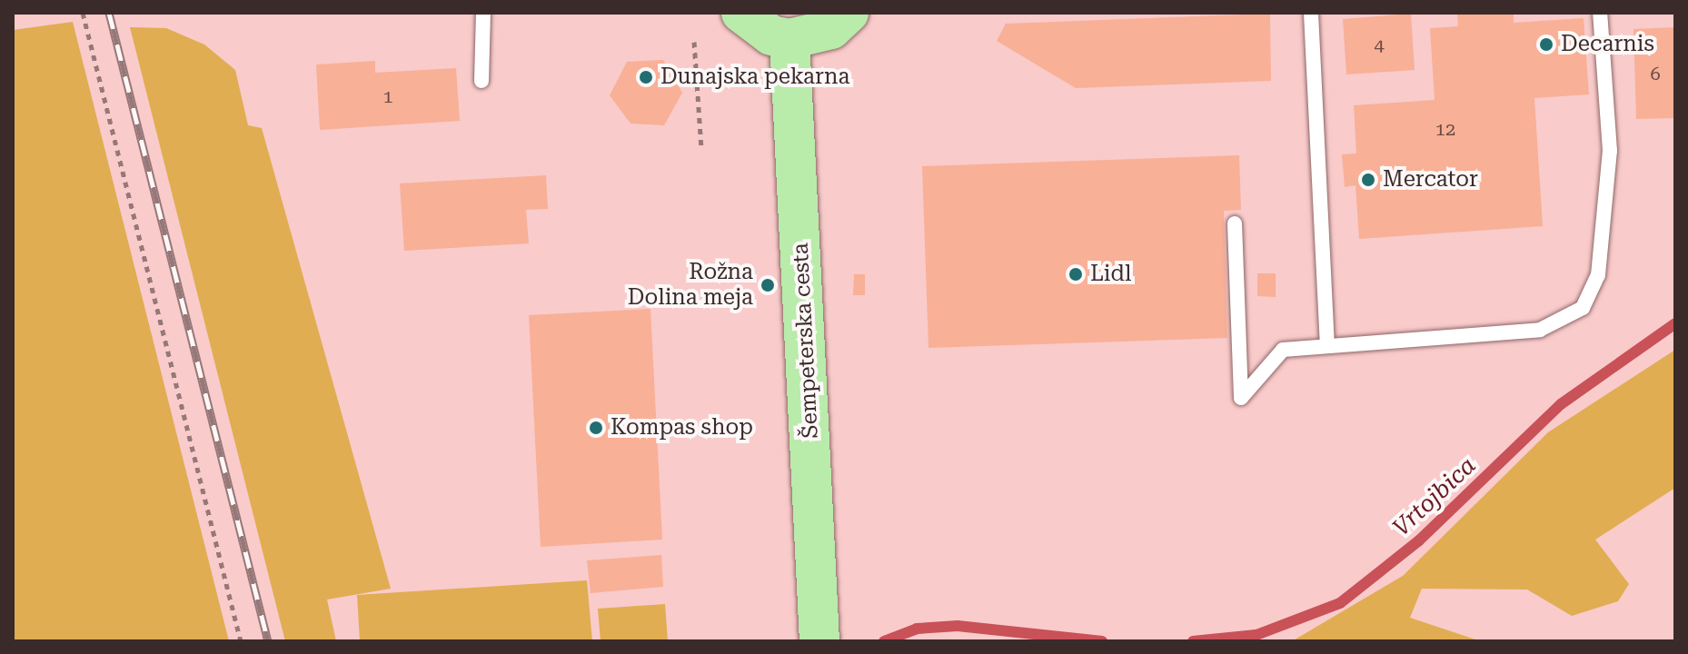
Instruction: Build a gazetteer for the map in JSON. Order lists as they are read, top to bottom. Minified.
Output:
{"streets":{"main road":["Šempeterska cesta"]},"water":["Vrtojbica"],"places":["Decarnis","Dunajska pekarna","Mercator","Lidl","Rožna Dolina meja","Kompas shop"],"house_numbers":["4","6","1","12"]}
